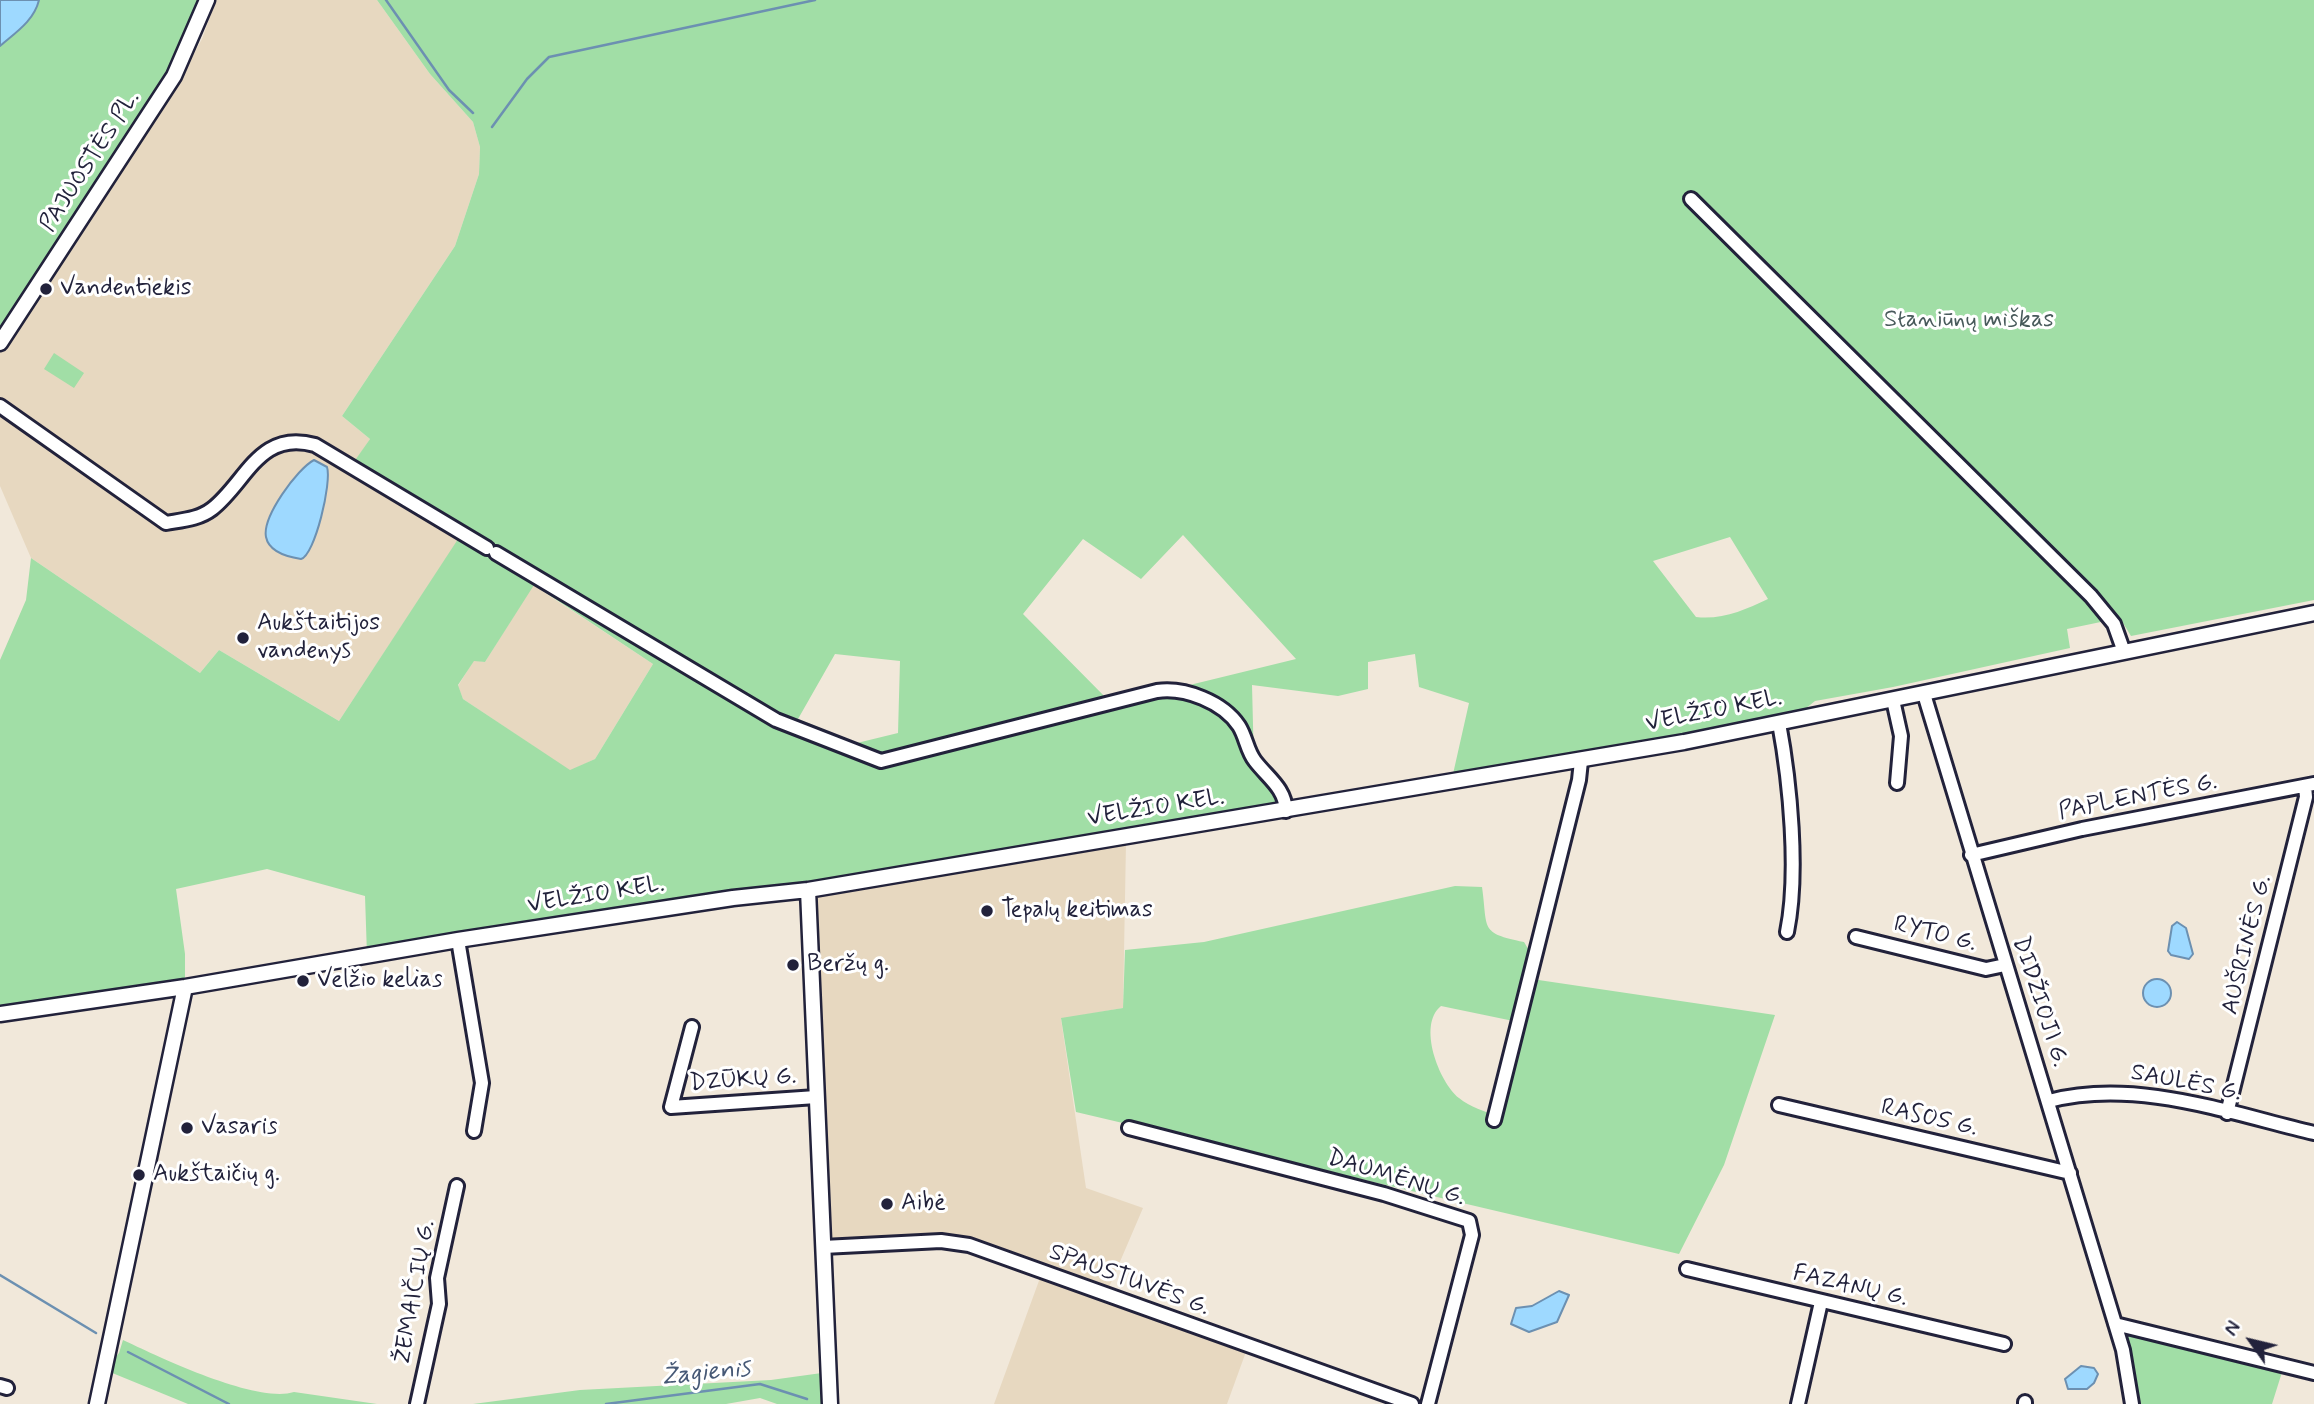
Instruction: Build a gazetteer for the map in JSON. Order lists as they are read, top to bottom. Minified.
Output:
{"streets":{"main road":["PAJUOSTĖS PL.","VELŽIO KEL."],"street":["PAPLENTĖS G.","RYTO G.","AUŠRINĖS G.","DIDŽIOJI G.","DZŪKŲ G.","SAULĖS G.","RASOS G.","DAUMĖNŲ G.","SPAUSTUVĖS G.","FAZANŲ G.","ŽEMAIČIŲ G."]},"crossings":[["VELŽIO KEL.","DIDŽIOJI G."],["PAPLENTĖS G.","AUŠRINĖS G."],["PAPLENTĖS G.","DIDŽIOJI G."],["RYTO G.","DIDŽIOJI G."],["AUŠRINĖS G.","SAULĖS G."],["DIDŽIOJI G.","SAULĖS G."],["DIDŽIOJI G.","RASOS G."]],"water":["Žagienis"],"parks":["Staniūnų miškas"],"places":["Vandentiekis","Aukštaitijos vandenys","Tepalų keitimas","Beržų g.","Velžio kelias","Vasaris","Aukštaičių g.","Aibė"],"north":"top left"}
